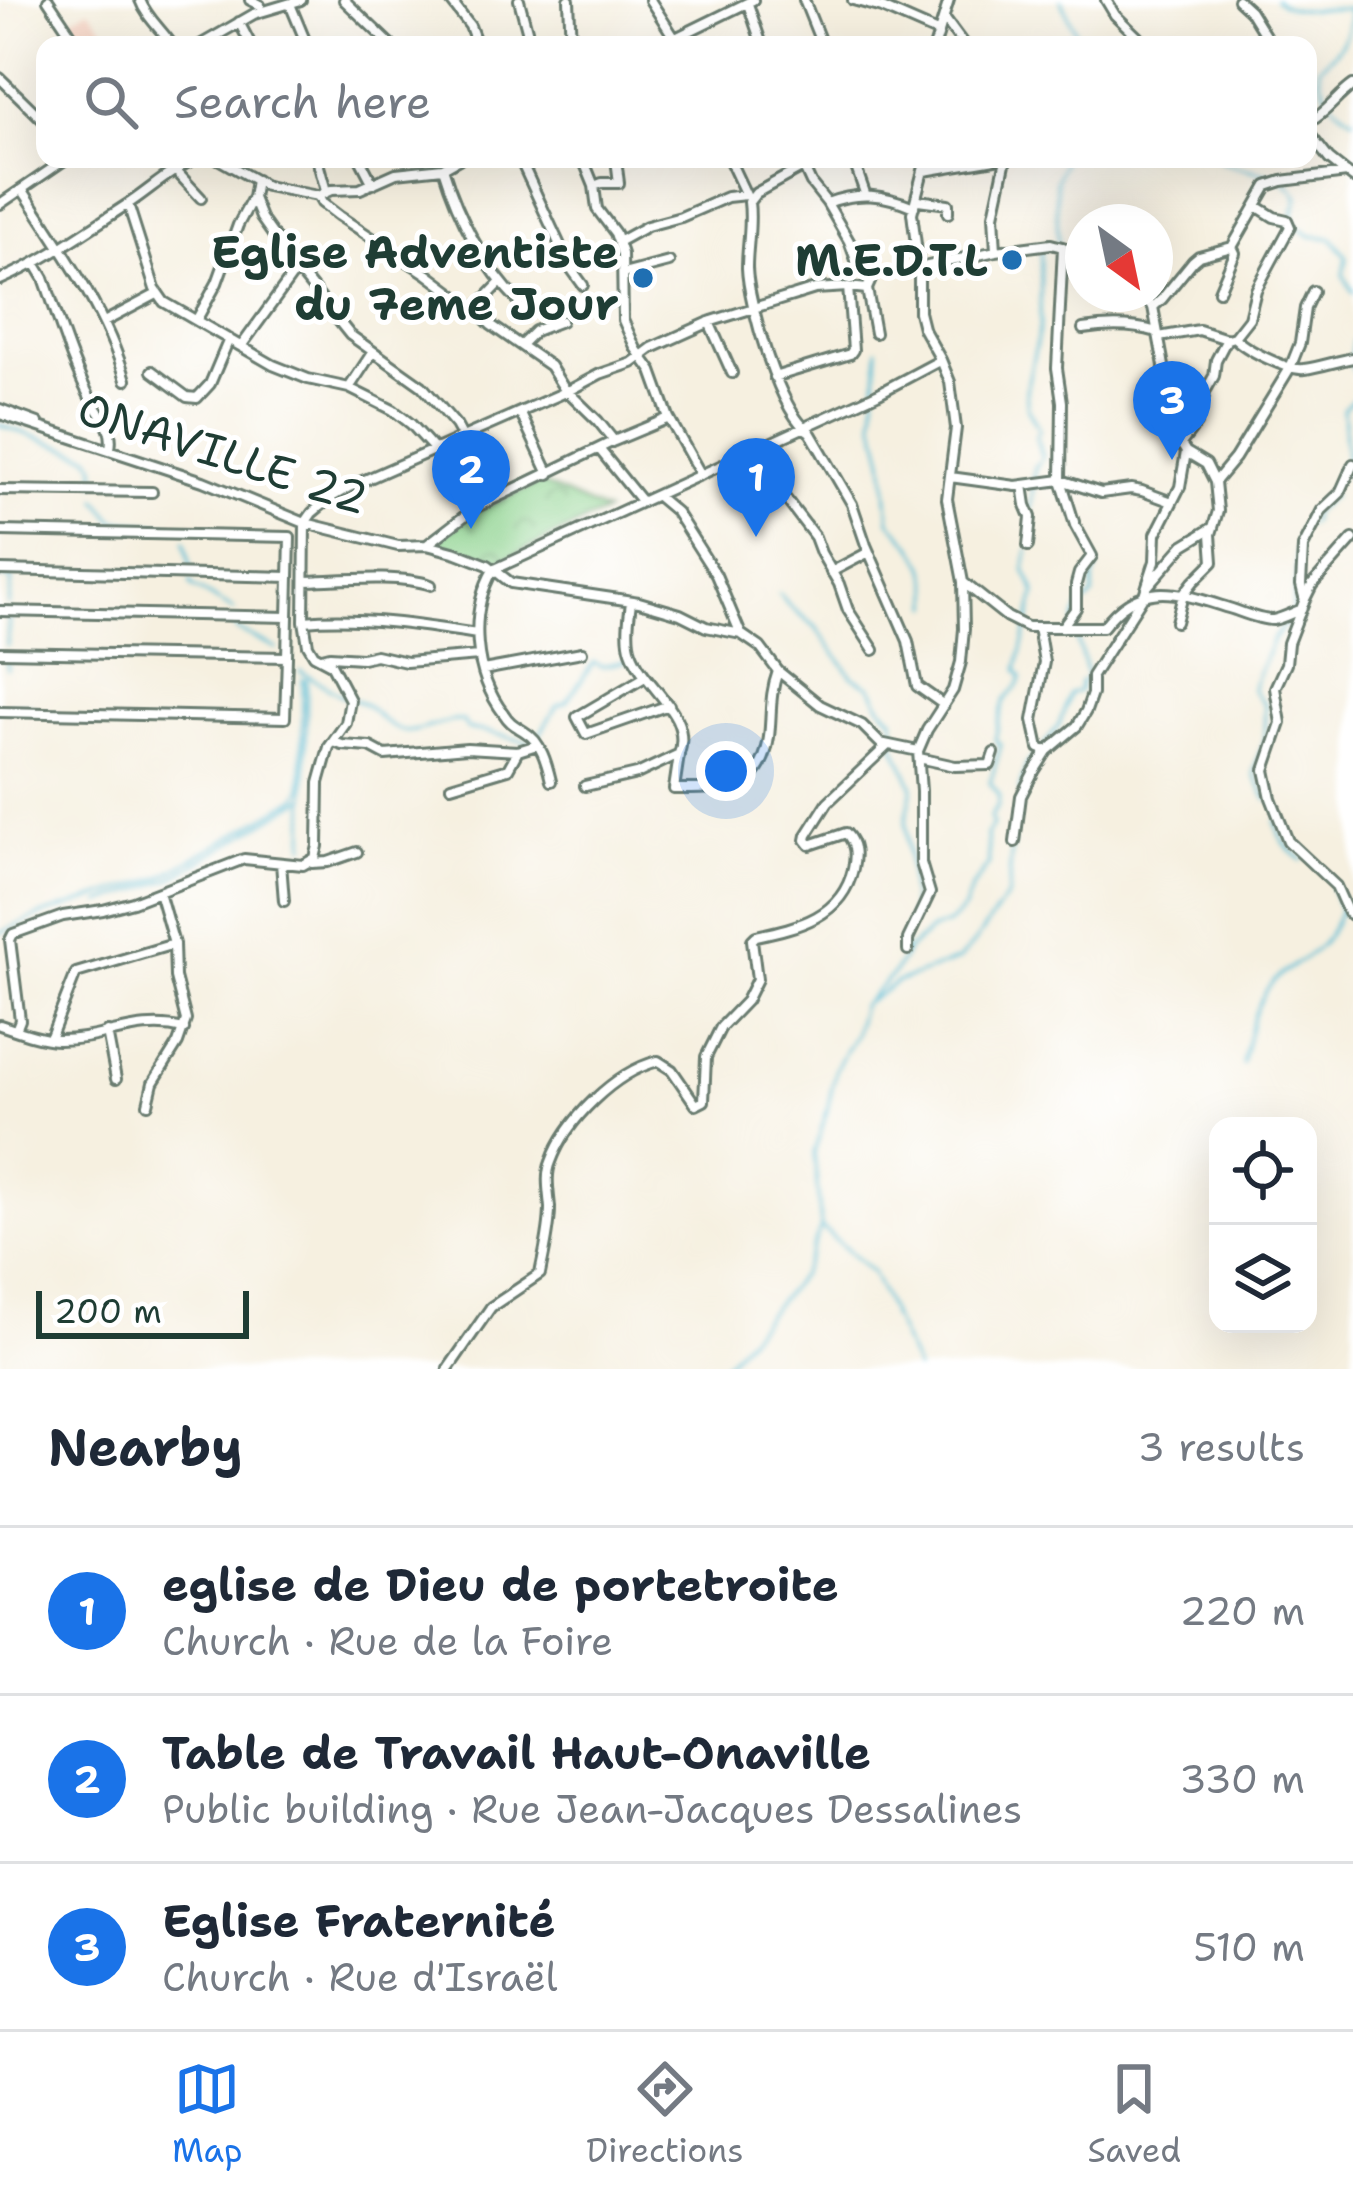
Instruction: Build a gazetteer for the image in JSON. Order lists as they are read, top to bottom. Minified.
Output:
{"streets":{"street":["ONAVILLE 22"]},"places":["M.E.D.T.L","Eglise Adventiste du 7eme Jour"],"scale_bar":"200 m","north":"bottom right","page":{"search":"Search here","pins":["3","2","1"],"scale":"200 m","heading":["Nearby","3 results"],"list":[{"mark":"1","name":"eglise de Dieu de portetroite","note":"Church · Rue de la Foire","value":"220 m"},{"mark":"2","name":"Table de Travail Haut-Onaville","note":"Public building · Rue Jean-Jacques Dessalines","value":"330 m"},{"mark":"3","name":"Eglise Fraternité","note":"Church · Rue d'Israël","value":"510 m"}],"nav":["Map","Directions","Saved"]}}
